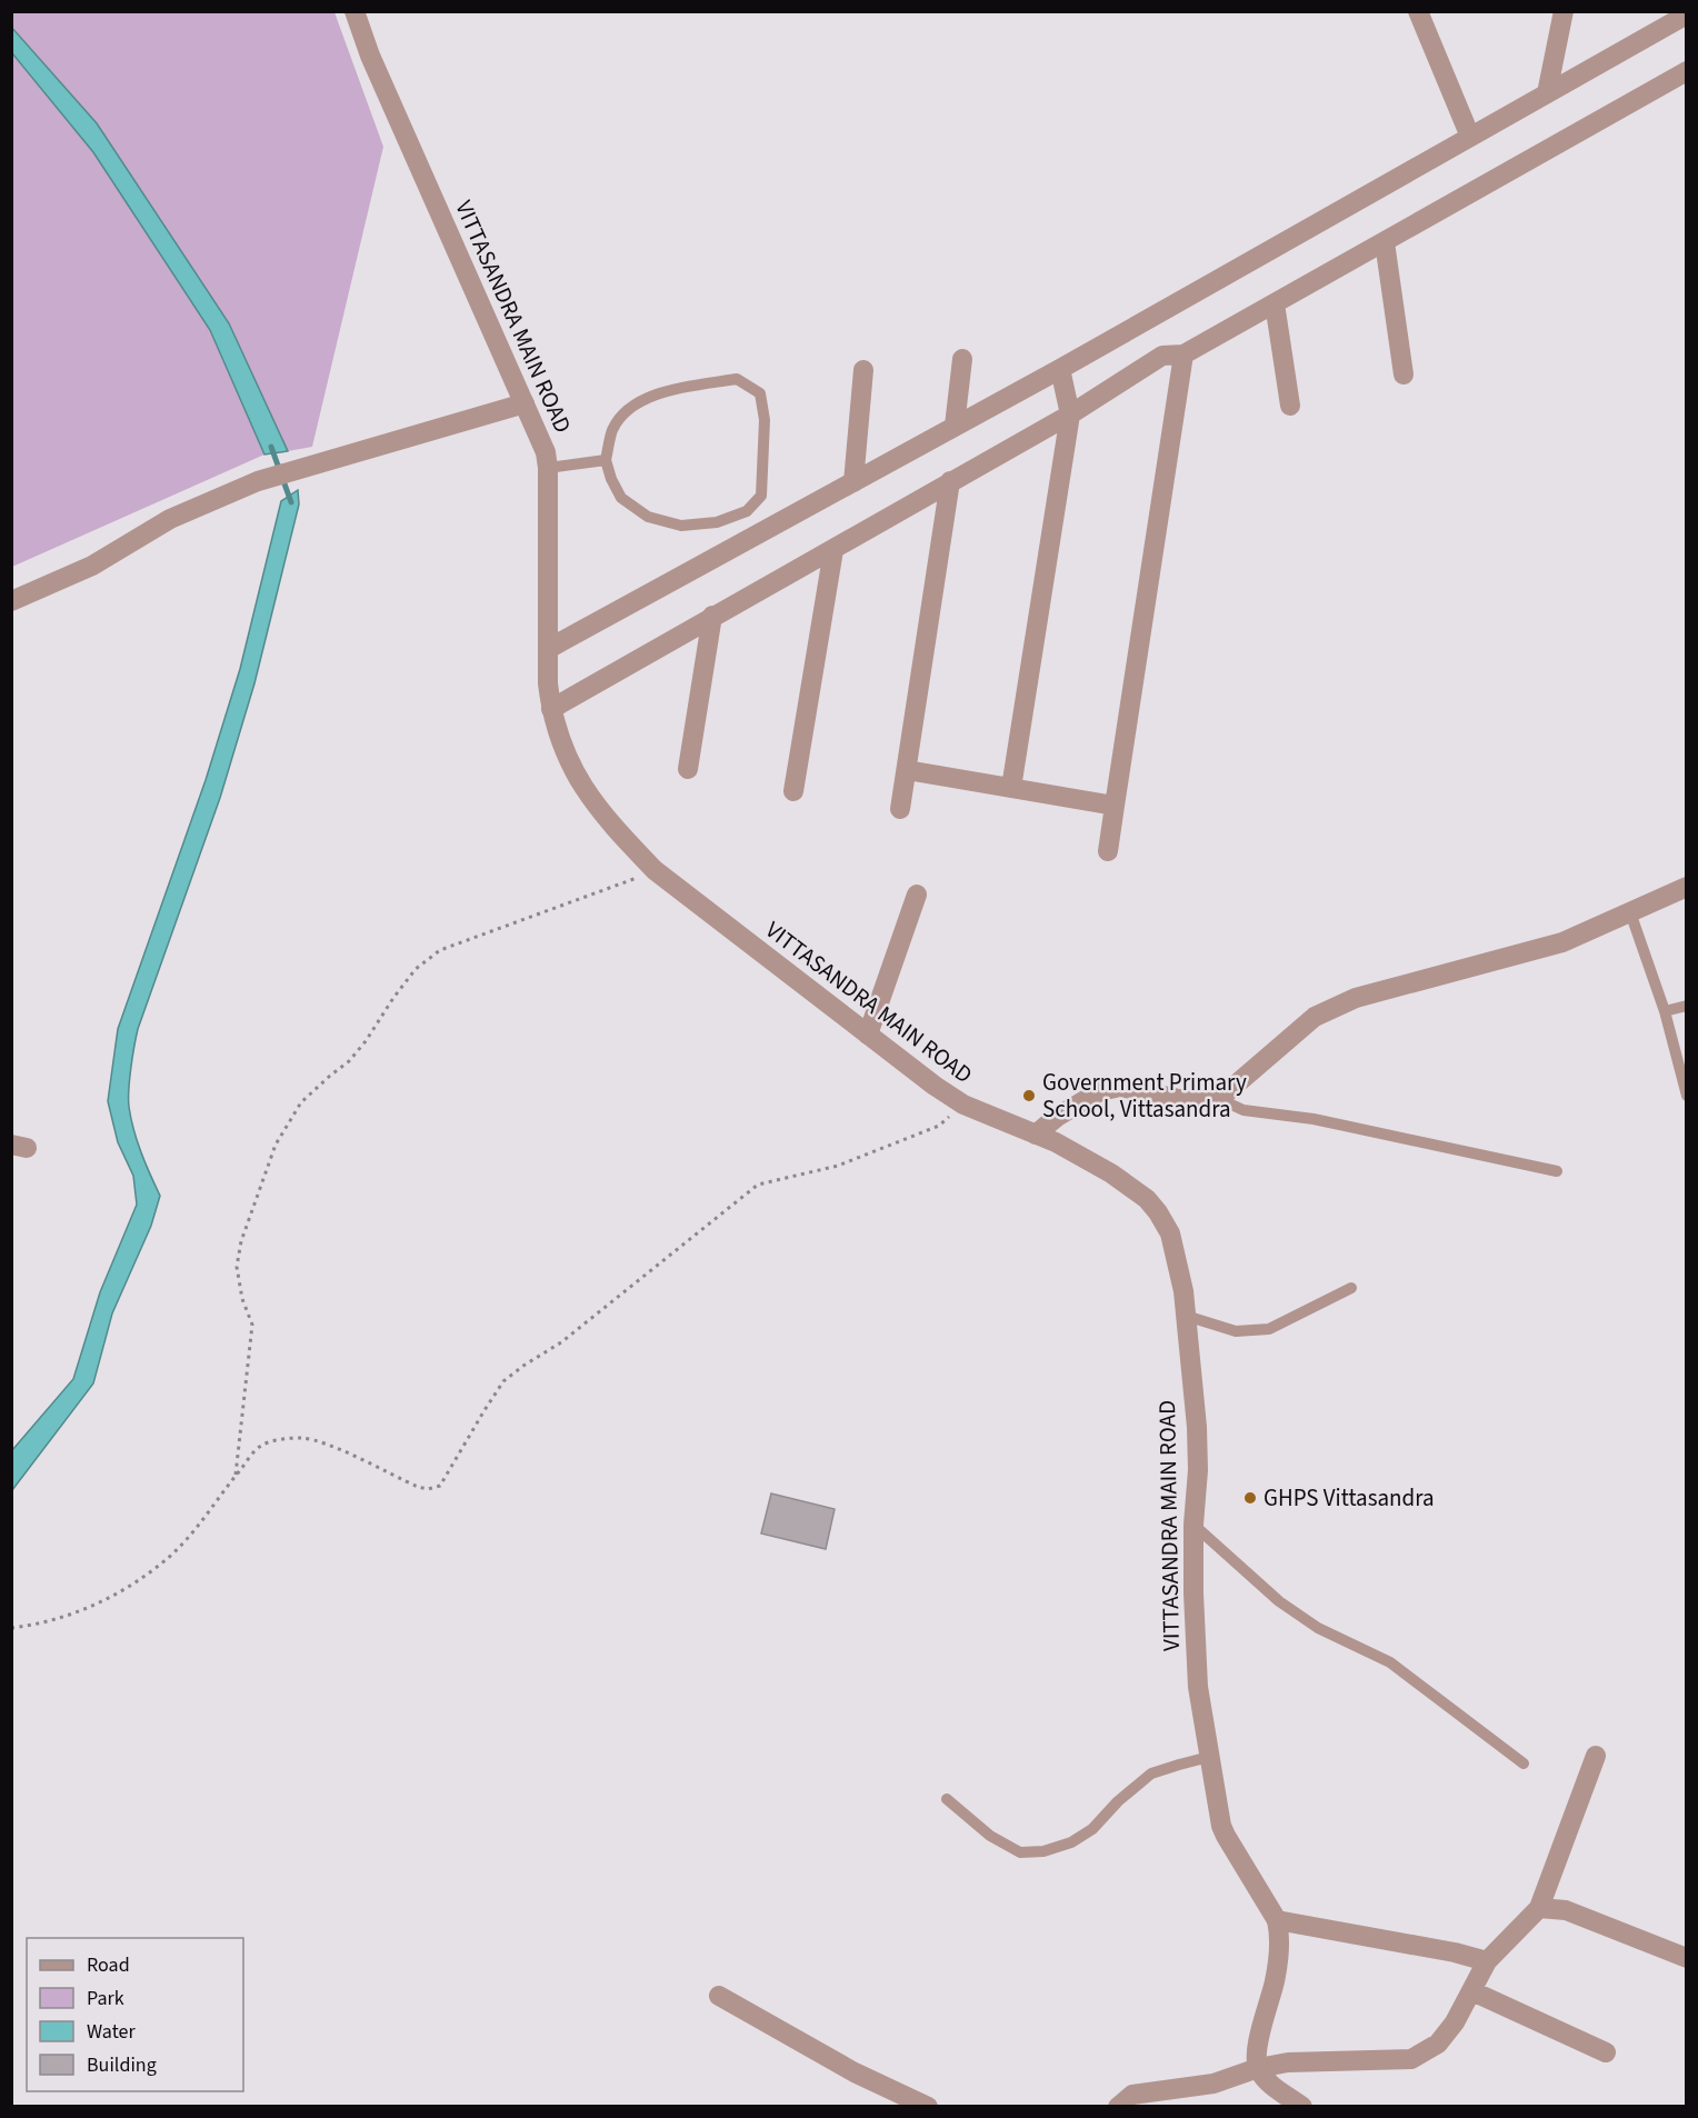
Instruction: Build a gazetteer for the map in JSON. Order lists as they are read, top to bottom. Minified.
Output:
{"streets":{"street":["VITTASANDRA MAIN ROAD"]},"places":["Government Primary School, Vittasandra","GHPS Vittasandra"],"legend":["Road","Park","Water","Building"]}
